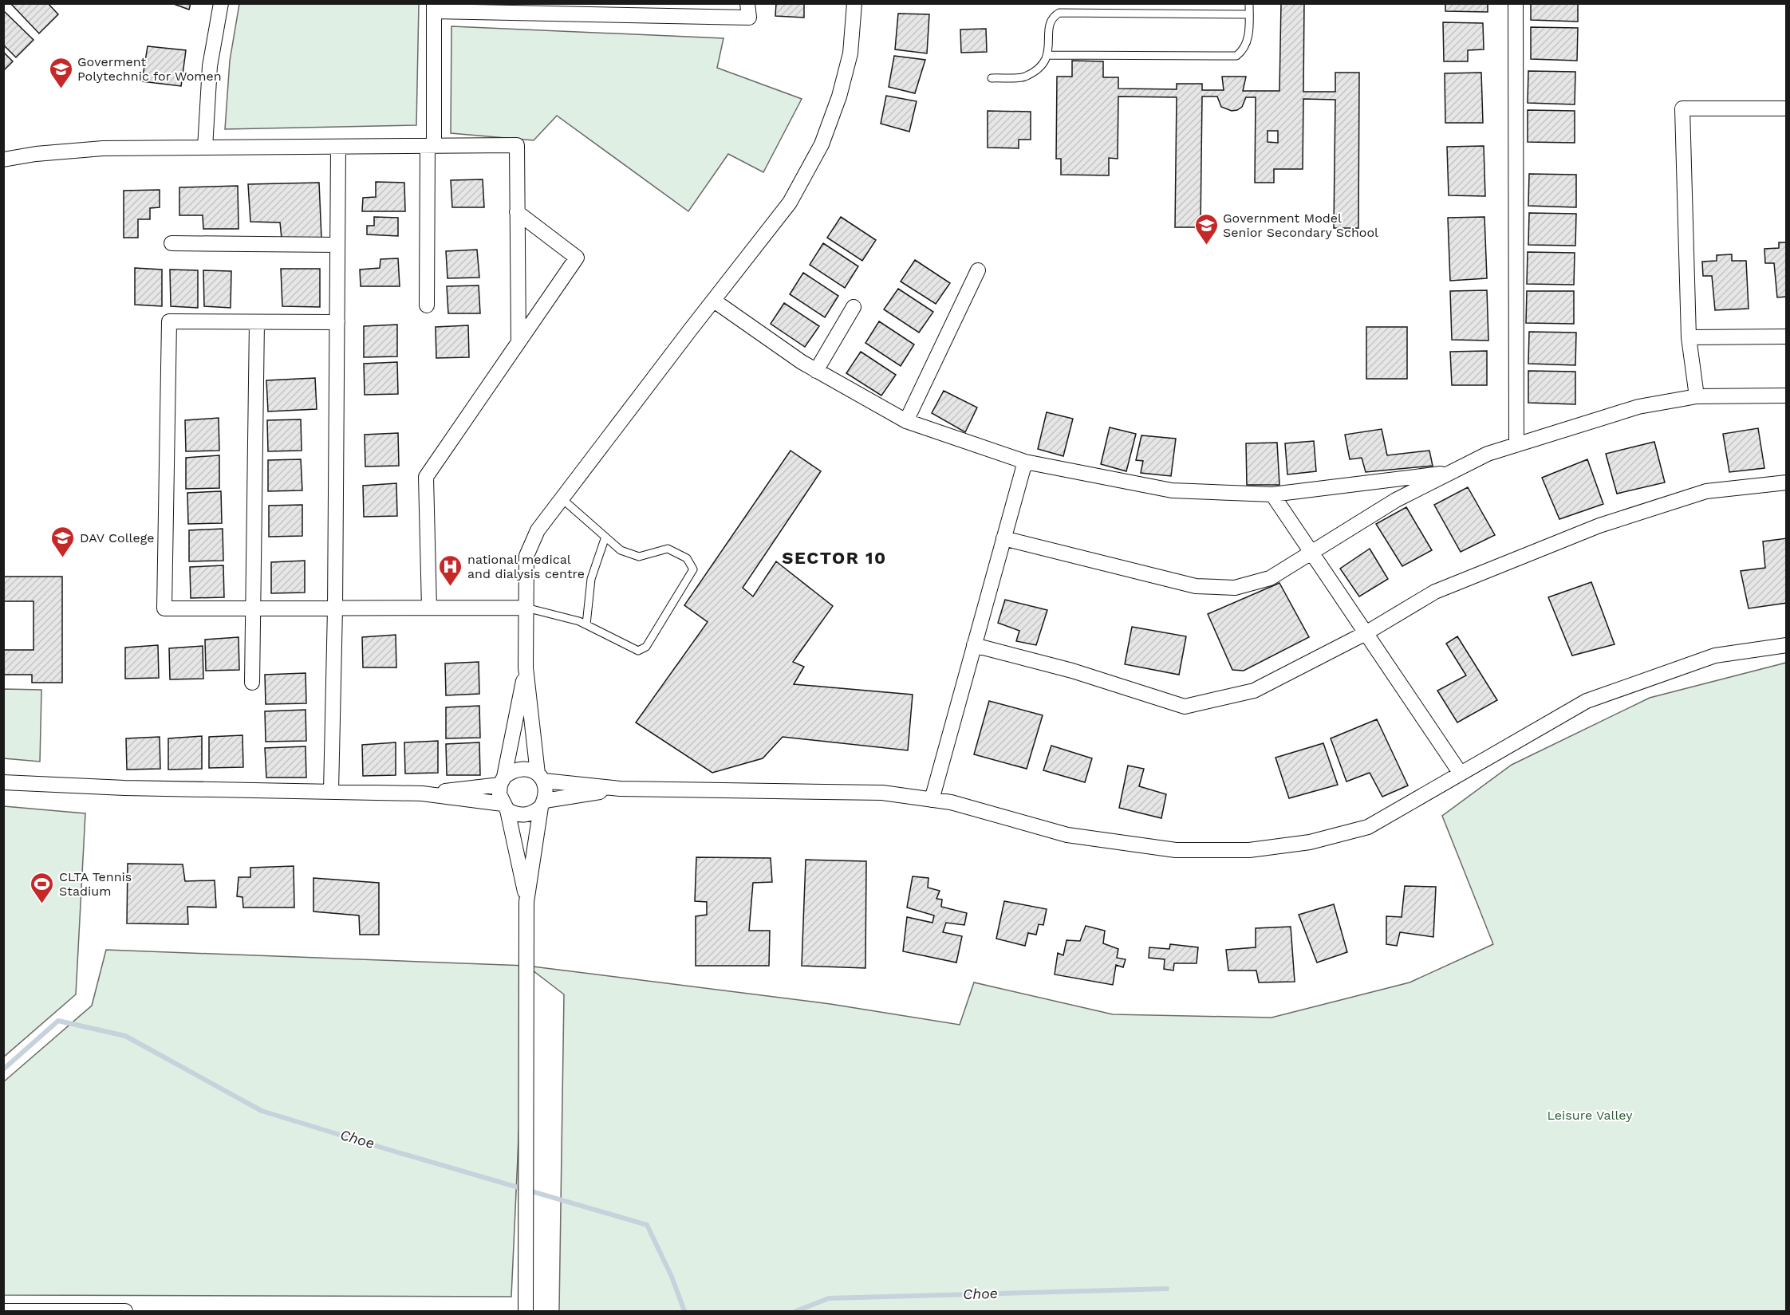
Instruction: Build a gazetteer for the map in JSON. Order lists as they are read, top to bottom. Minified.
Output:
{"districts":["SECTOR 10"],"water":["Choe"],"parks":["Leisure Valley"],"places":{"school or university":["Goverment Polytechnic for Women","Government Model Senior Secondary School","DAV College"],"hospital":["national medical and dialysis centre"],"sports":["CLTA Tennis Stadium"]}}
